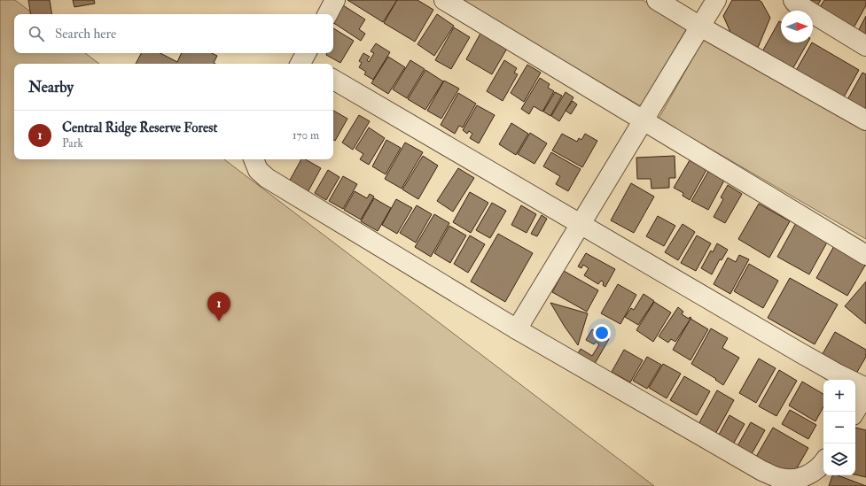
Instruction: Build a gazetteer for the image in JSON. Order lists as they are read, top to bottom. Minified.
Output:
{"north":"right","page":{"search":"Search here","heading":"Nearby","list":[{"mark":"1","name":"Central Ridge Reserve Forest","note":"Park","value":"170 m"}],"pins":"1","map_buttons":["+","−"]}}
